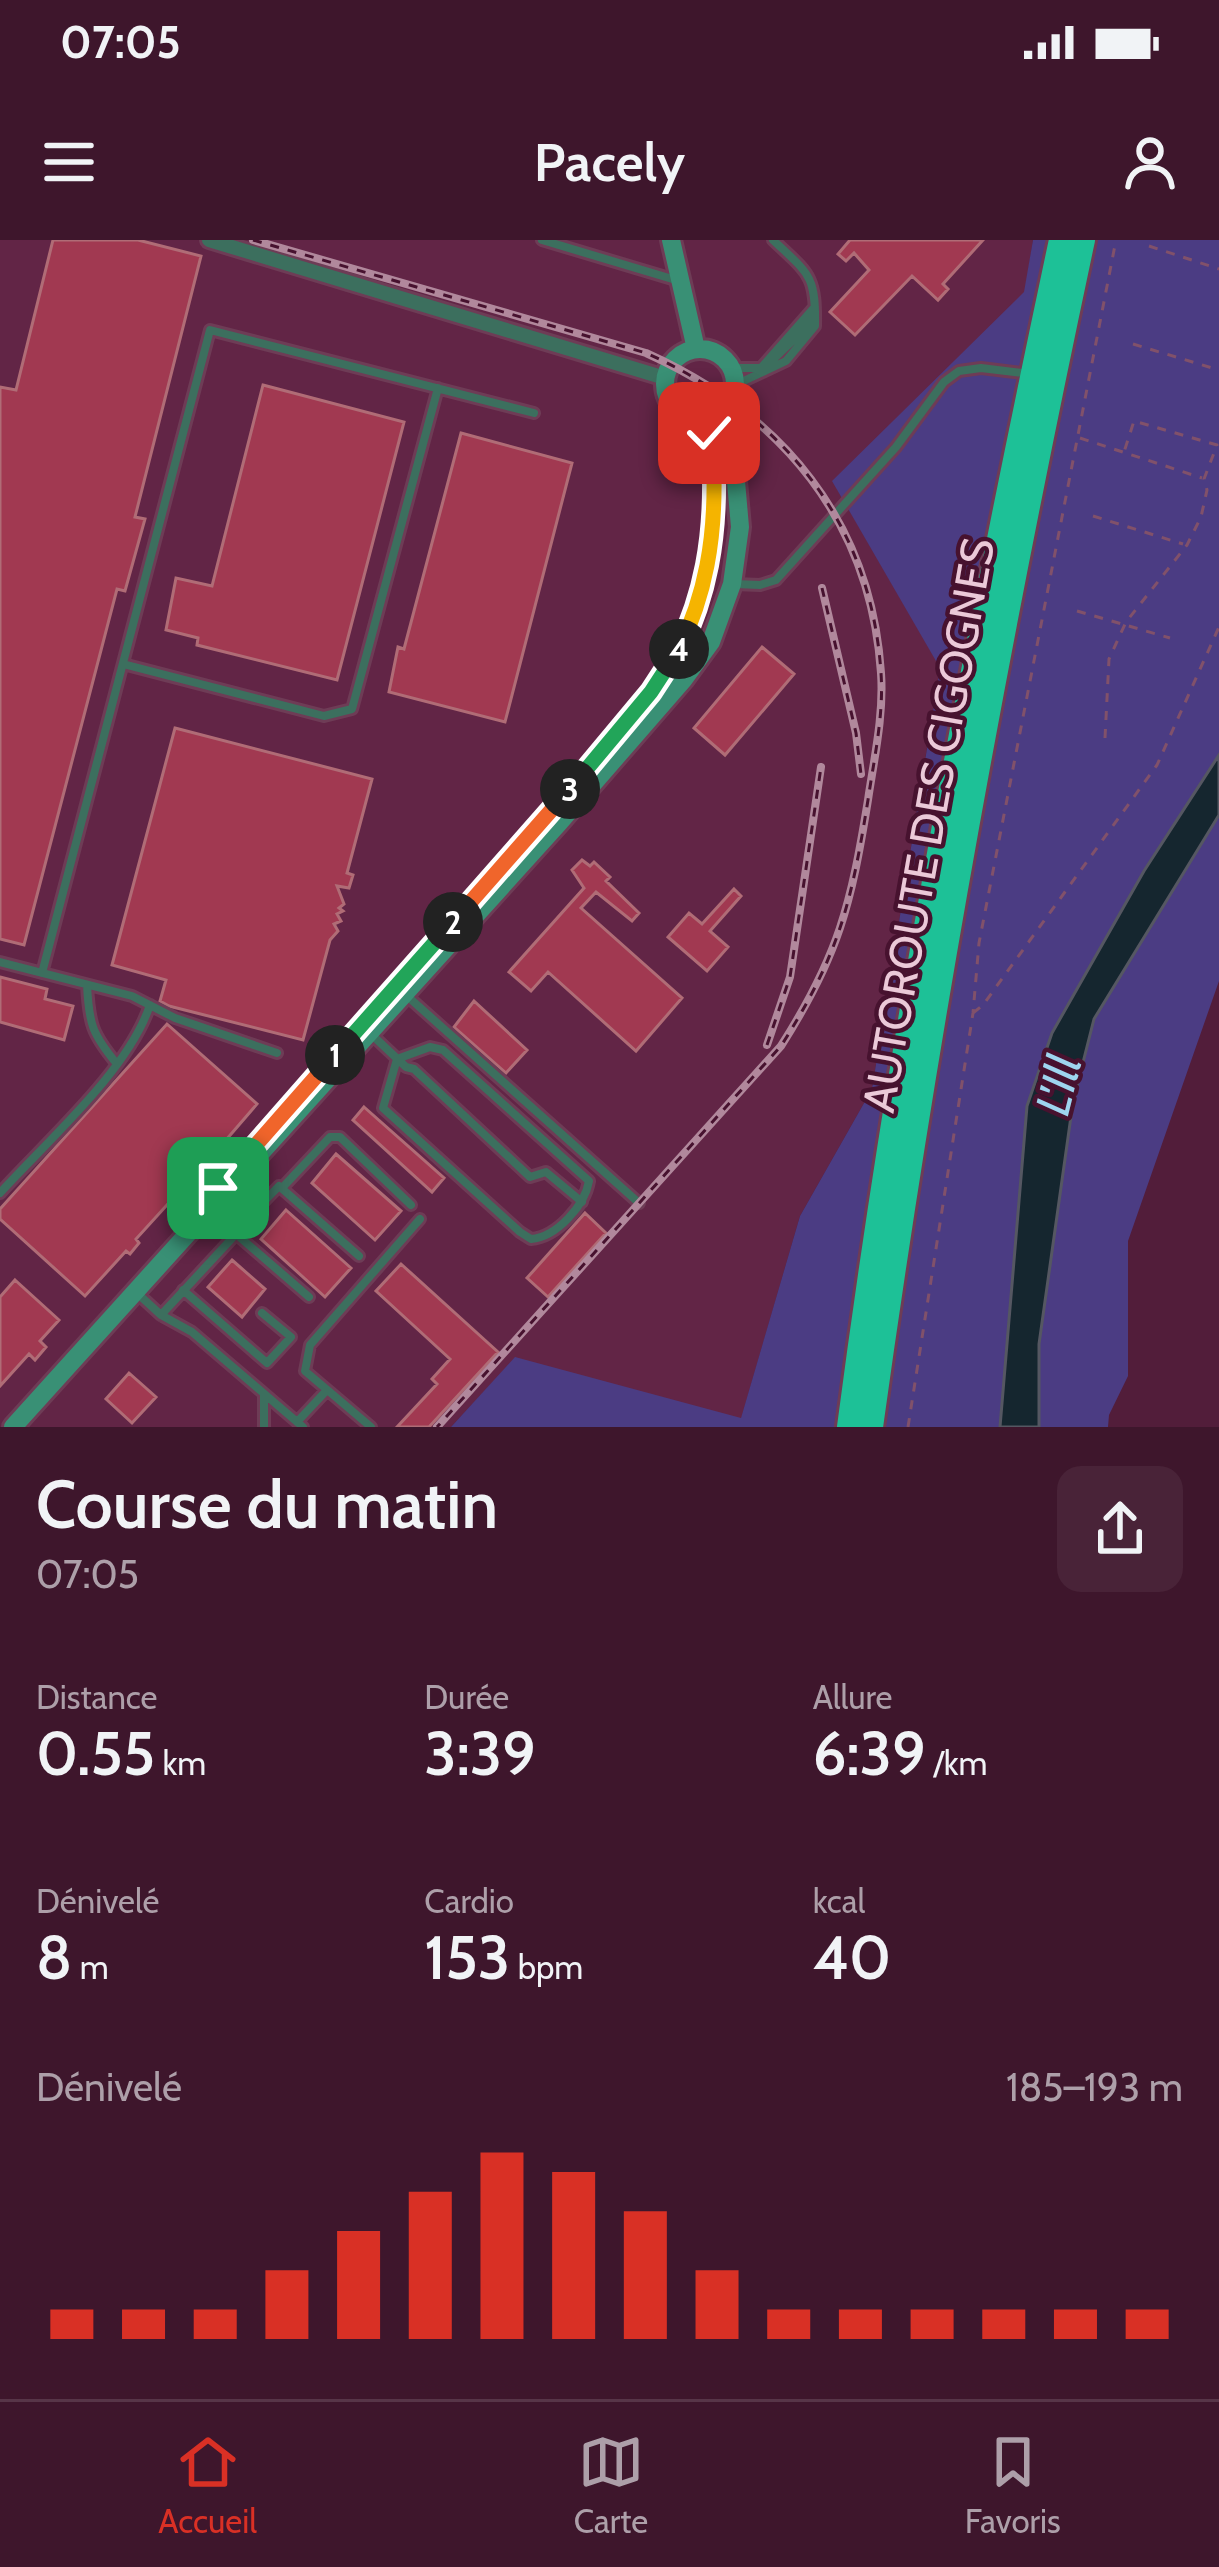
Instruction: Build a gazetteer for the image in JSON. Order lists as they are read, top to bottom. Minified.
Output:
{"streets":{"highway":["AUTOROUTE DES CIGOGNES"]},"water":["L'Ill"],"page":{"status":"07:05","header":"Pacely","pins":["4","3","2","1"],"heading":["Course du matin","07:05"],"stats":[["Distance","0.55 km"],["Durée","3:39"],["Allure","6:39 /km"],["Dénivelé","8 m"],["Cardio","153 bpm"],["kcal","40"]],"chart":["Dénivelé","185–193 m"],"tabs":["Accueil","Carte","Favoris"]}}
